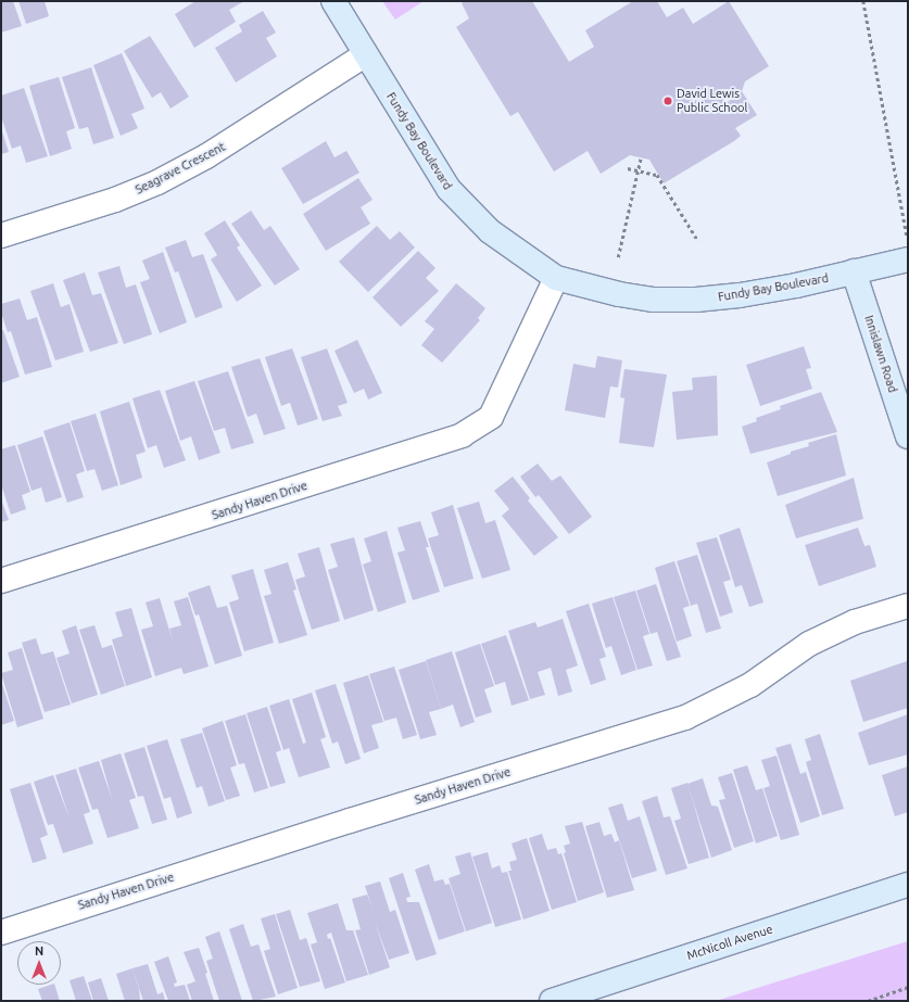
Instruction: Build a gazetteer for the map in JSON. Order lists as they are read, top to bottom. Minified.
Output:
{"streets":{"street":["Fundy Bay Boulevard","Seagrave Crescent","Innislawn Road","Sandy Haven Drive","McNicoll Avenue"]},"crossings":[["Fundy Bay Boulevard","Seagrave Crescent"],["Fundy Bay Boulevard","Innislawn Road"],["Fundy Bay Boulevard","Sandy Haven Drive"]],"places":["David Lewis Public School"],"north":"top"}
